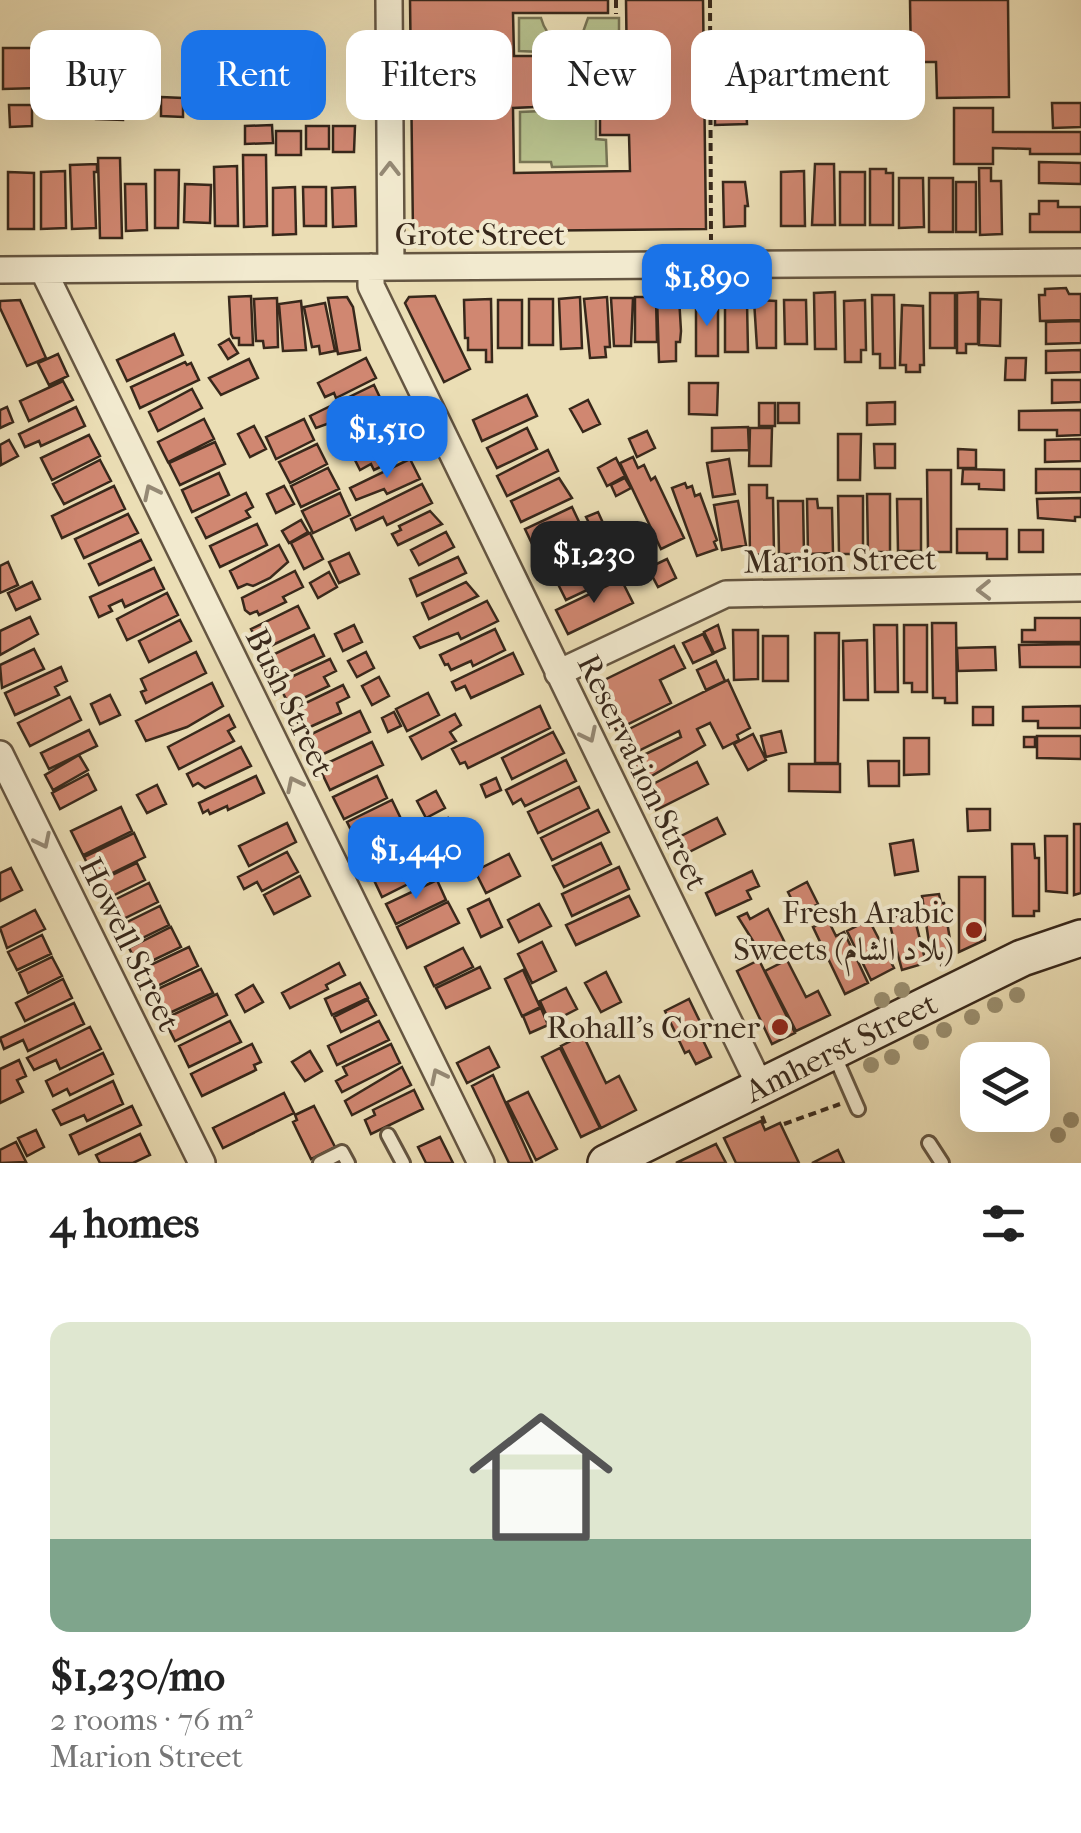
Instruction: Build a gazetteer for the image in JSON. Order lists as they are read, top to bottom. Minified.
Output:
{"streets":{"street":["Grote Street","Marion Street","Bush Street","Reservation Street","Howell Street","Amherst Street"]},"crossings":[["Grote Street","Bush Street"],["Grote Street","Reservation Street"],["Marion Street","Reservation Street"],["Reservation Street","Amherst Street"]],"one_way":["Marion Street","Bush Street","Howell Street"],"places":["Fresh Arabic Sweets (بلاد الشام)","Rohall's Corner"],"page":{"chip":["Buy","Rent","Filters","New","Apartment"],"price":["$1,890","$1,510","$1,230","$1,440"],"heading":"4 homes","list":[{"name":"$1,230/mo","note":"2 rooms · 76 m² · Marion Street"}]}}
